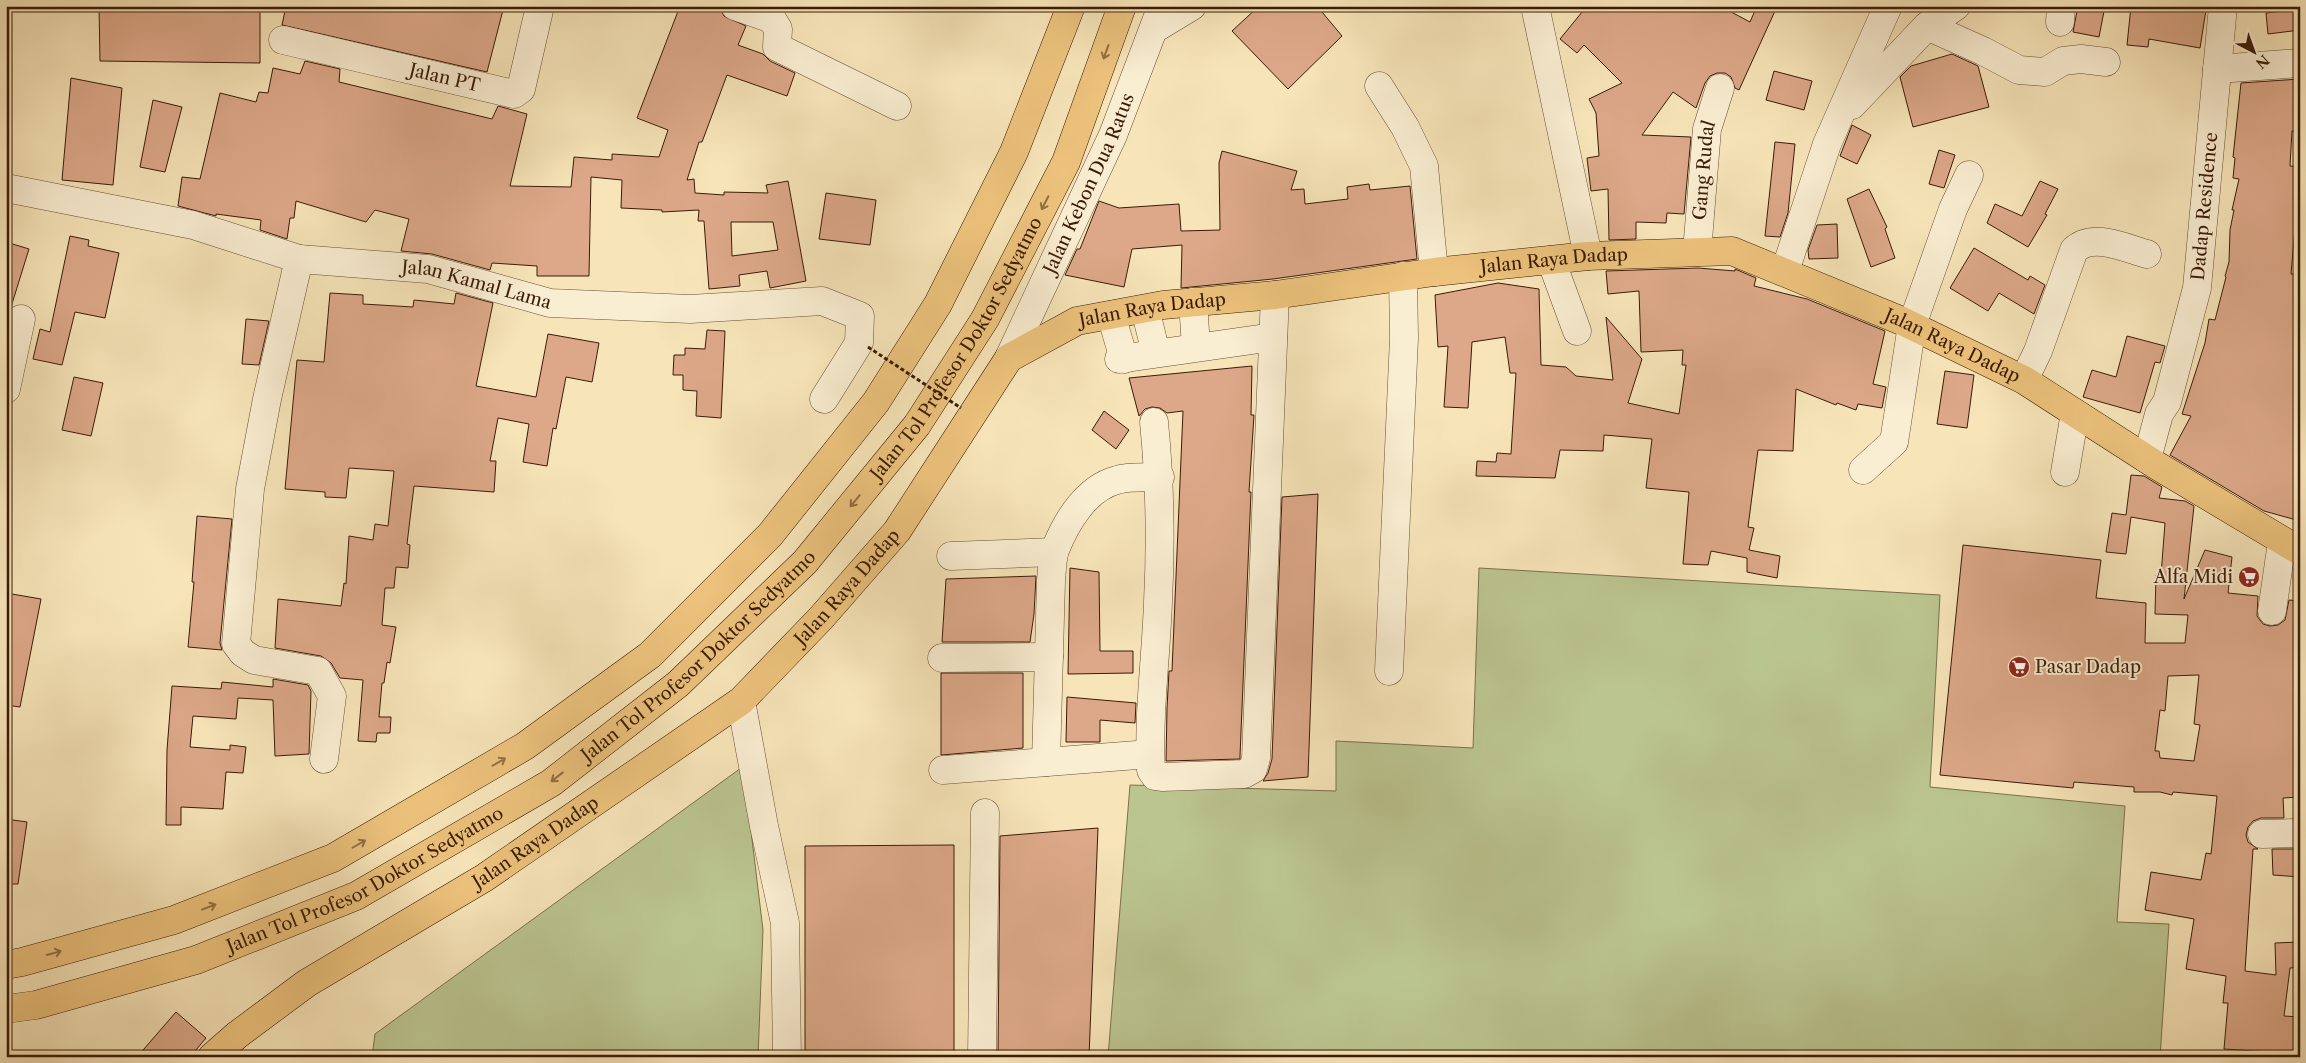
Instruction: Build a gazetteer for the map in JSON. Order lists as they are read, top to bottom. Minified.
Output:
{"streets":{"main road":["Jalan Raya Dadap","Jalan Tol Profesor Doktor Sedyatmo"],"street":["Jalan PT","Gang Rudal","Jalan Kebon Dua Ratus","Dadap Residence","Jalan Kamal Lama"]},"crossings":[["Gang Rudal","Jalan Raya Dadap"],["Jalan Kebon Dua Ratus","Jalan Raya Dadap"],["Dadap Residence","Jalan Raya Dadap"]],"places":{"supermarket":["Alfa Midi","Pasar Dadap"]},"north":"bottom right"}
